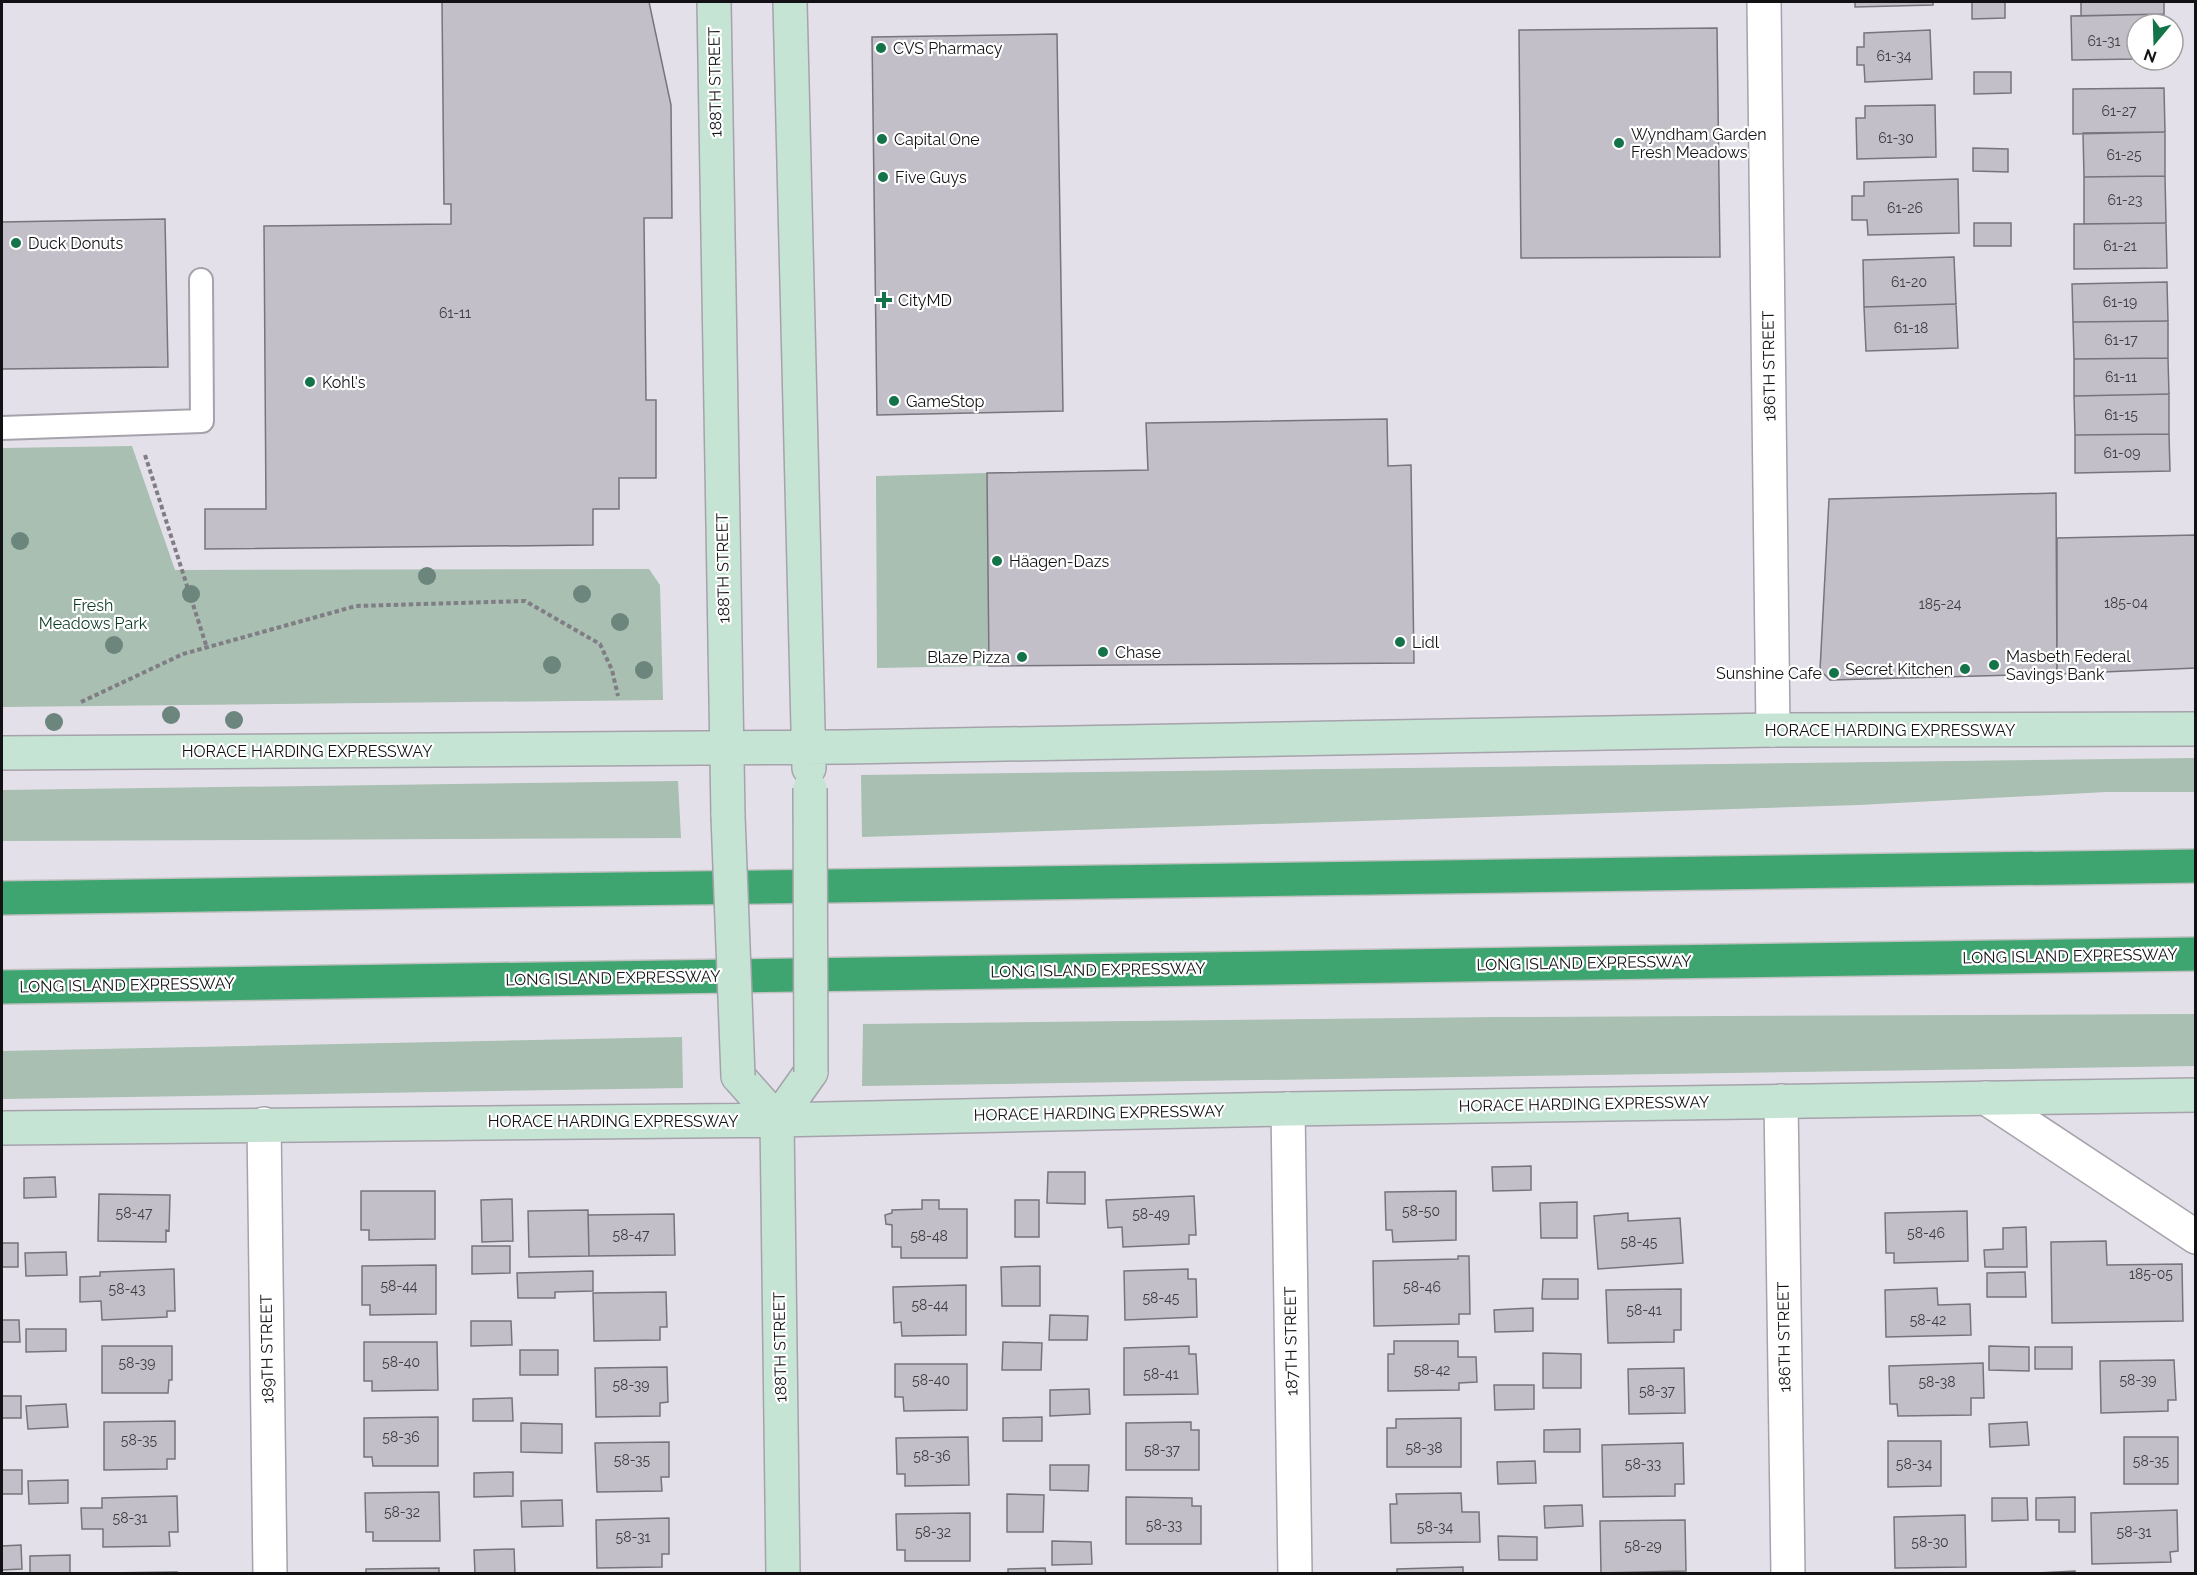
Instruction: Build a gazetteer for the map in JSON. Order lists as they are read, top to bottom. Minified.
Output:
{"streets":{"highway":["LONG ISLAND EXPRESSWAY"],"main road":["188TH STREET","HORACE HARDING EXPRESSWAY"],"street":["186TH STREET","187TH STREET","189TH STREET"]},"crossings":[["188TH STREET","HORACE HARDING EXPRESSWAY"],["186TH STREET","HORACE HARDING EXPRESSWAY"],["HORACE HARDING EXPRESSWAY","187TH STREET"],["HORACE HARDING EXPRESSWAY","189TH STREET"]],"parks":["Fresh Meadows Park"],"places":{"other":["CVS Pharmacy","Capital One","Wyndham Garden Fresh Meadows","Five Guys","Duck Donuts","Kohl's","GameStop","Häagen-Dazs","Lidl","Chase","Blaze Pizza","Masbeth Federal Savings Bank","Secret Kitchen","Sunshine Cafe"],"health":["CityMD"]},"house_numbers":["61-31","61-34","61-27","61-30","61-25","61-23","61-26","61-21","61-20","61-19","61-11","61-18","61-17","61-11","61-15","61-09","185-04","185-24","58-50","58-47","58-49","58-46","58-47","58-48","58-45","185-05","58-44","58-46","58-43","58-45","58-44","58-41","58-42","58-40","58-39","58-42","58-41","58-40","58-39","58-38","58-39","58-37","58-36","58-35","58-38","58-37","58-36","58-35","58-35","58-33","58-34","58-32","58-31","58-33","58-34","58-32","58-31","58-31","58-30","58-29"],"north":"bottom"}
